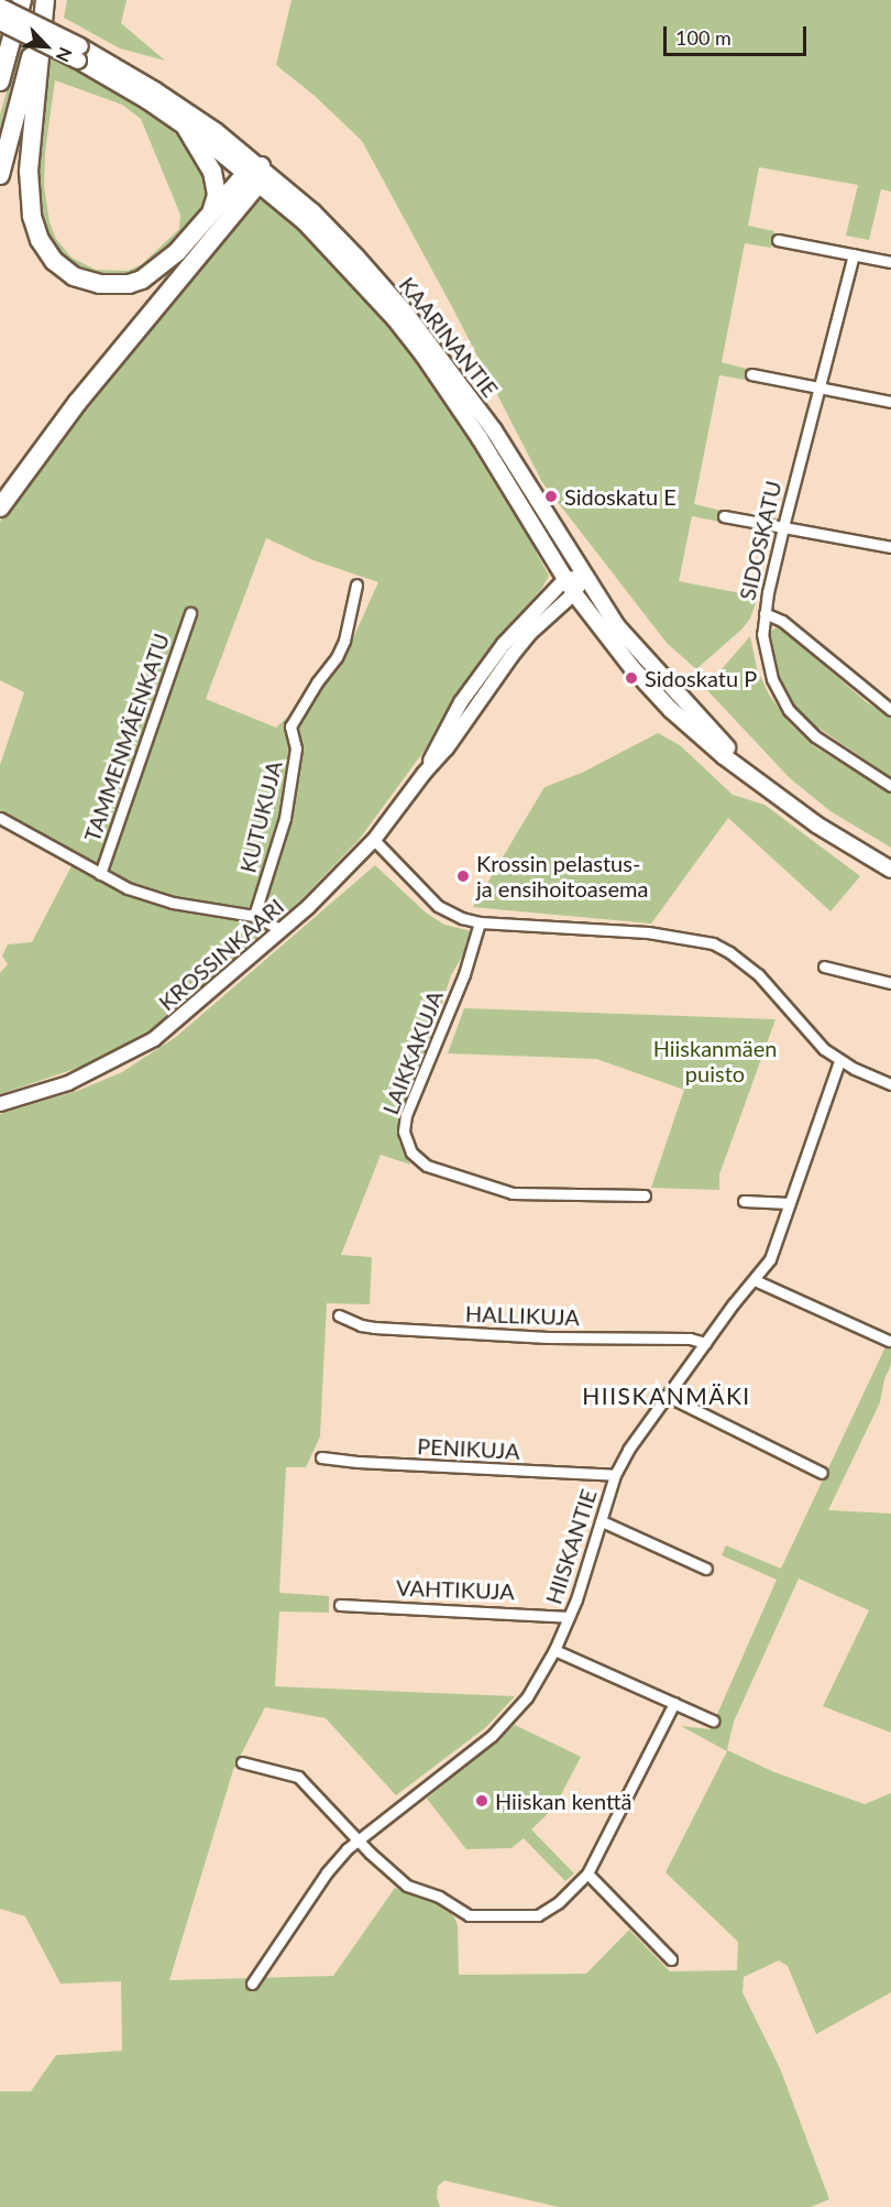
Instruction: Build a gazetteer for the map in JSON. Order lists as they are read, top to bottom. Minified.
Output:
{"streets":{"main road":["KAARINANTIE"],"street":["SIDOSKATU","TAMMENMÄENKATU","KUTUKUJA","KROSSINKAARI","LAIKKAKUJA","HALLIKUJA","PENIKUJA","HIISKANTIE","VAHTIKUJA"]},"crossings":[["KAARINANTIE","KROSSINKAARI"],["HALLIKUJA","HIISKANTIE"],["PENIKUJA","HIISKANTIE"],["HIISKANTIE","VAHTIKUJA"]],"districts":["HIISKANMÄKI"],"parks":["Hiiskanmäen puisto"],"places":["Sidoskatu E","Sidoskatu P","Krossin pelastus- ja ensihoitoasema","Hiiskan kenttä"],"scale_bar":"100 m","north":"bottom right"}
